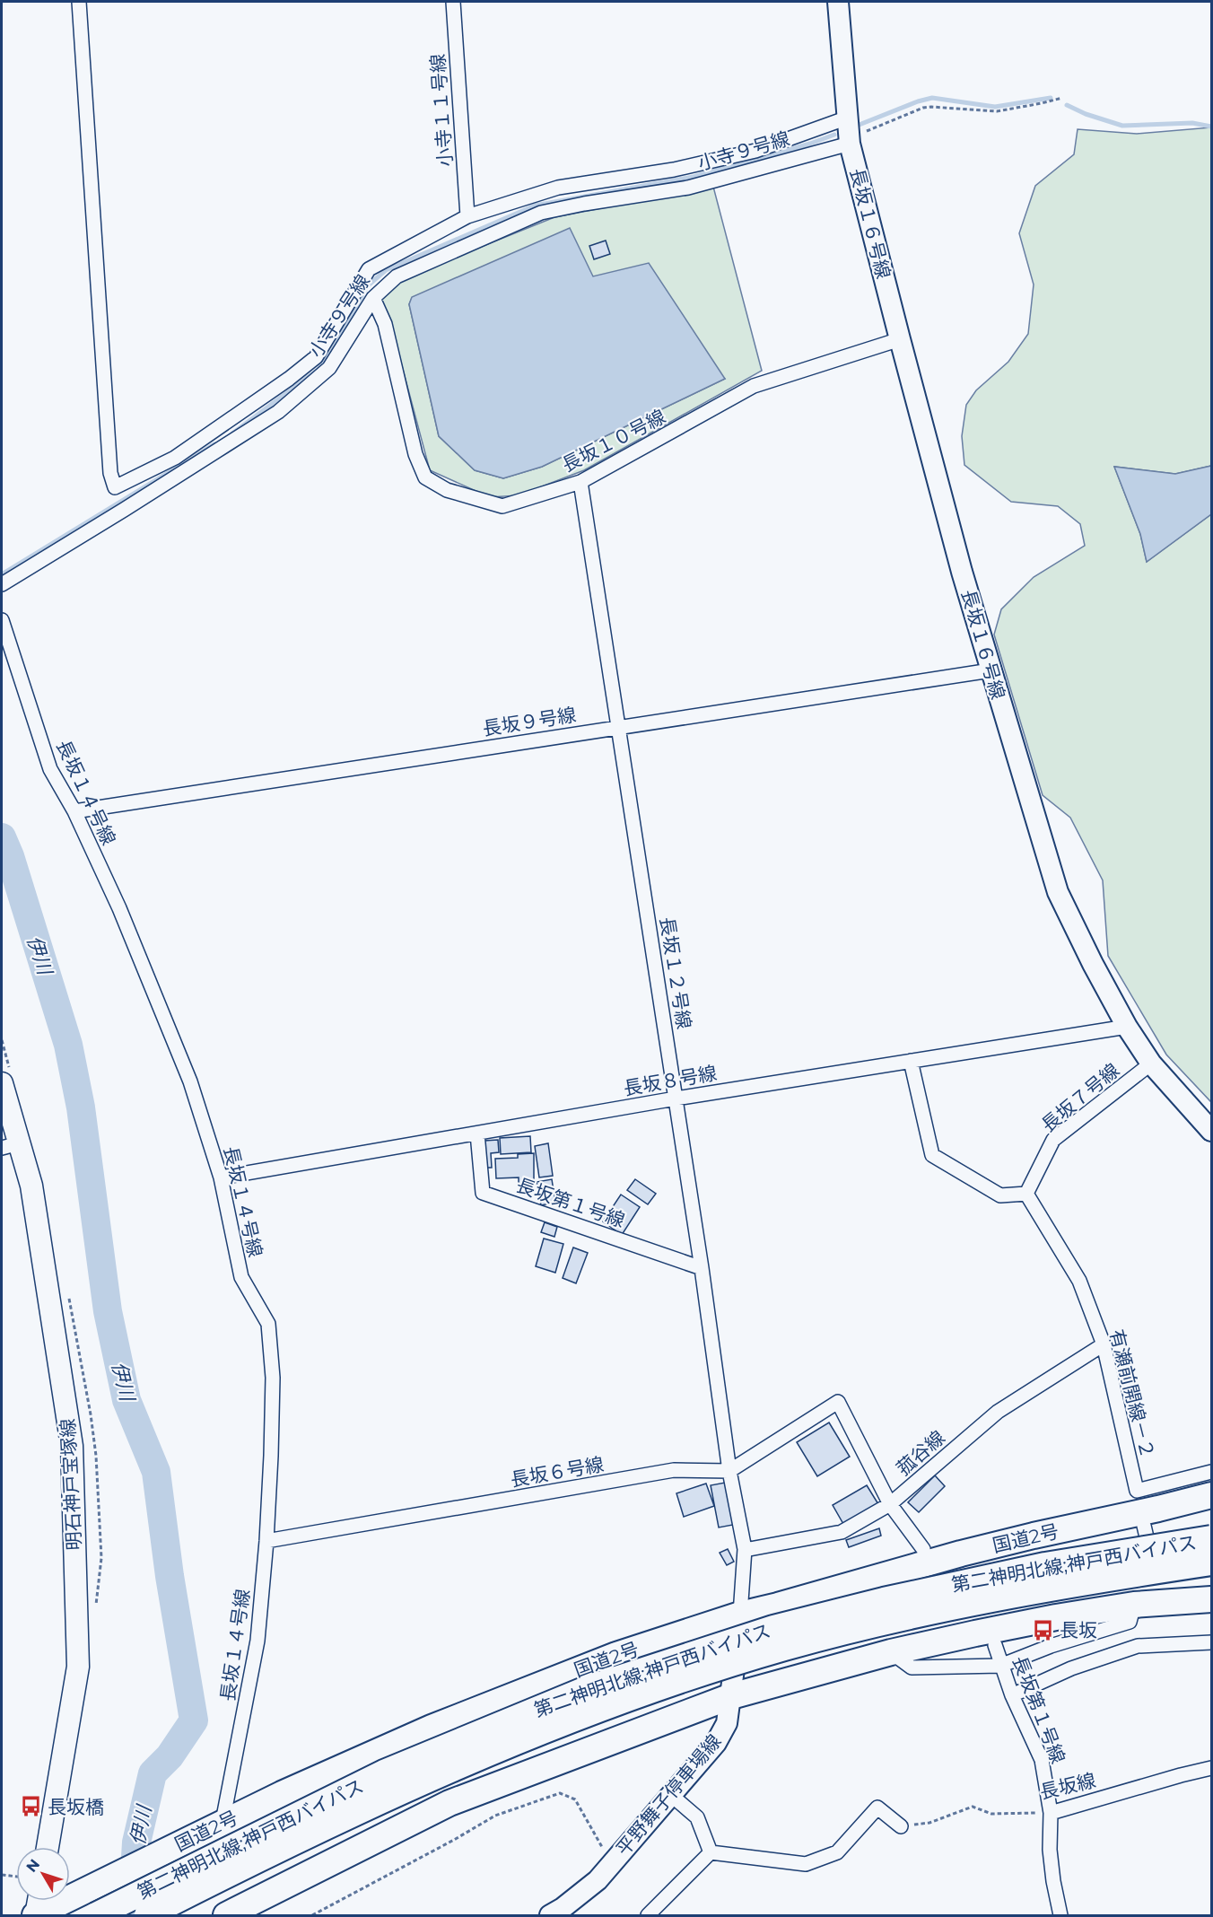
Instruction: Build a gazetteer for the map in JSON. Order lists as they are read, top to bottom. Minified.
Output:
{"streets":{"highway":["国道2号","第二神明北線;神戸西バイパス"],"main road":["明石神戸宝塚線"],"street":["小寺１１号線","小寺９号線","長坂１６号線","長坂１０号線","長坂９号線","長坂１４号線","長坂１２号線","長坂８号線","長坂７号線","長坂第１号線","有瀬前開線－２","菰谷線","長坂６号線","長坂線","平野舞子停車場線"]},"crossings":[["小寺１１号線","小寺９号線"],["小寺９号線","長坂１６号線"],["長坂１６号線","長坂１０号線"],["長坂１６号線","長坂９号線"],["長坂１６号線","長坂８号線"],["長坂１６号線","長坂７号線"],["長坂１０号線","長坂１２号線"],["長坂９号線","長坂１４号線"],["長坂９号線","長坂１２号線"],["長坂１４号線","長坂８号線"],["長坂１４号線","長坂６号線"],["長坂１４号線","国道2号"],["長坂１２号線","長坂８号線"],["長坂１２号線","長坂第１号線"],["長坂１２号線","菰谷線"],["長坂１２号線","長坂６号線"],["長坂１２号線","国道2号"],["長坂１２号線","平野舞子停車場線"],["長坂８号線","長坂第１号線"],["長坂７号線","有瀬前開線－２"],["長坂第１号線","長坂線"],["有瀬前開線－２","菰谷線"],["国道2号","平野舞子停車場線"]],"water":["伊川"],"places":{"bus stop":["長坂","長坂橋"]},"north":"top left"}
